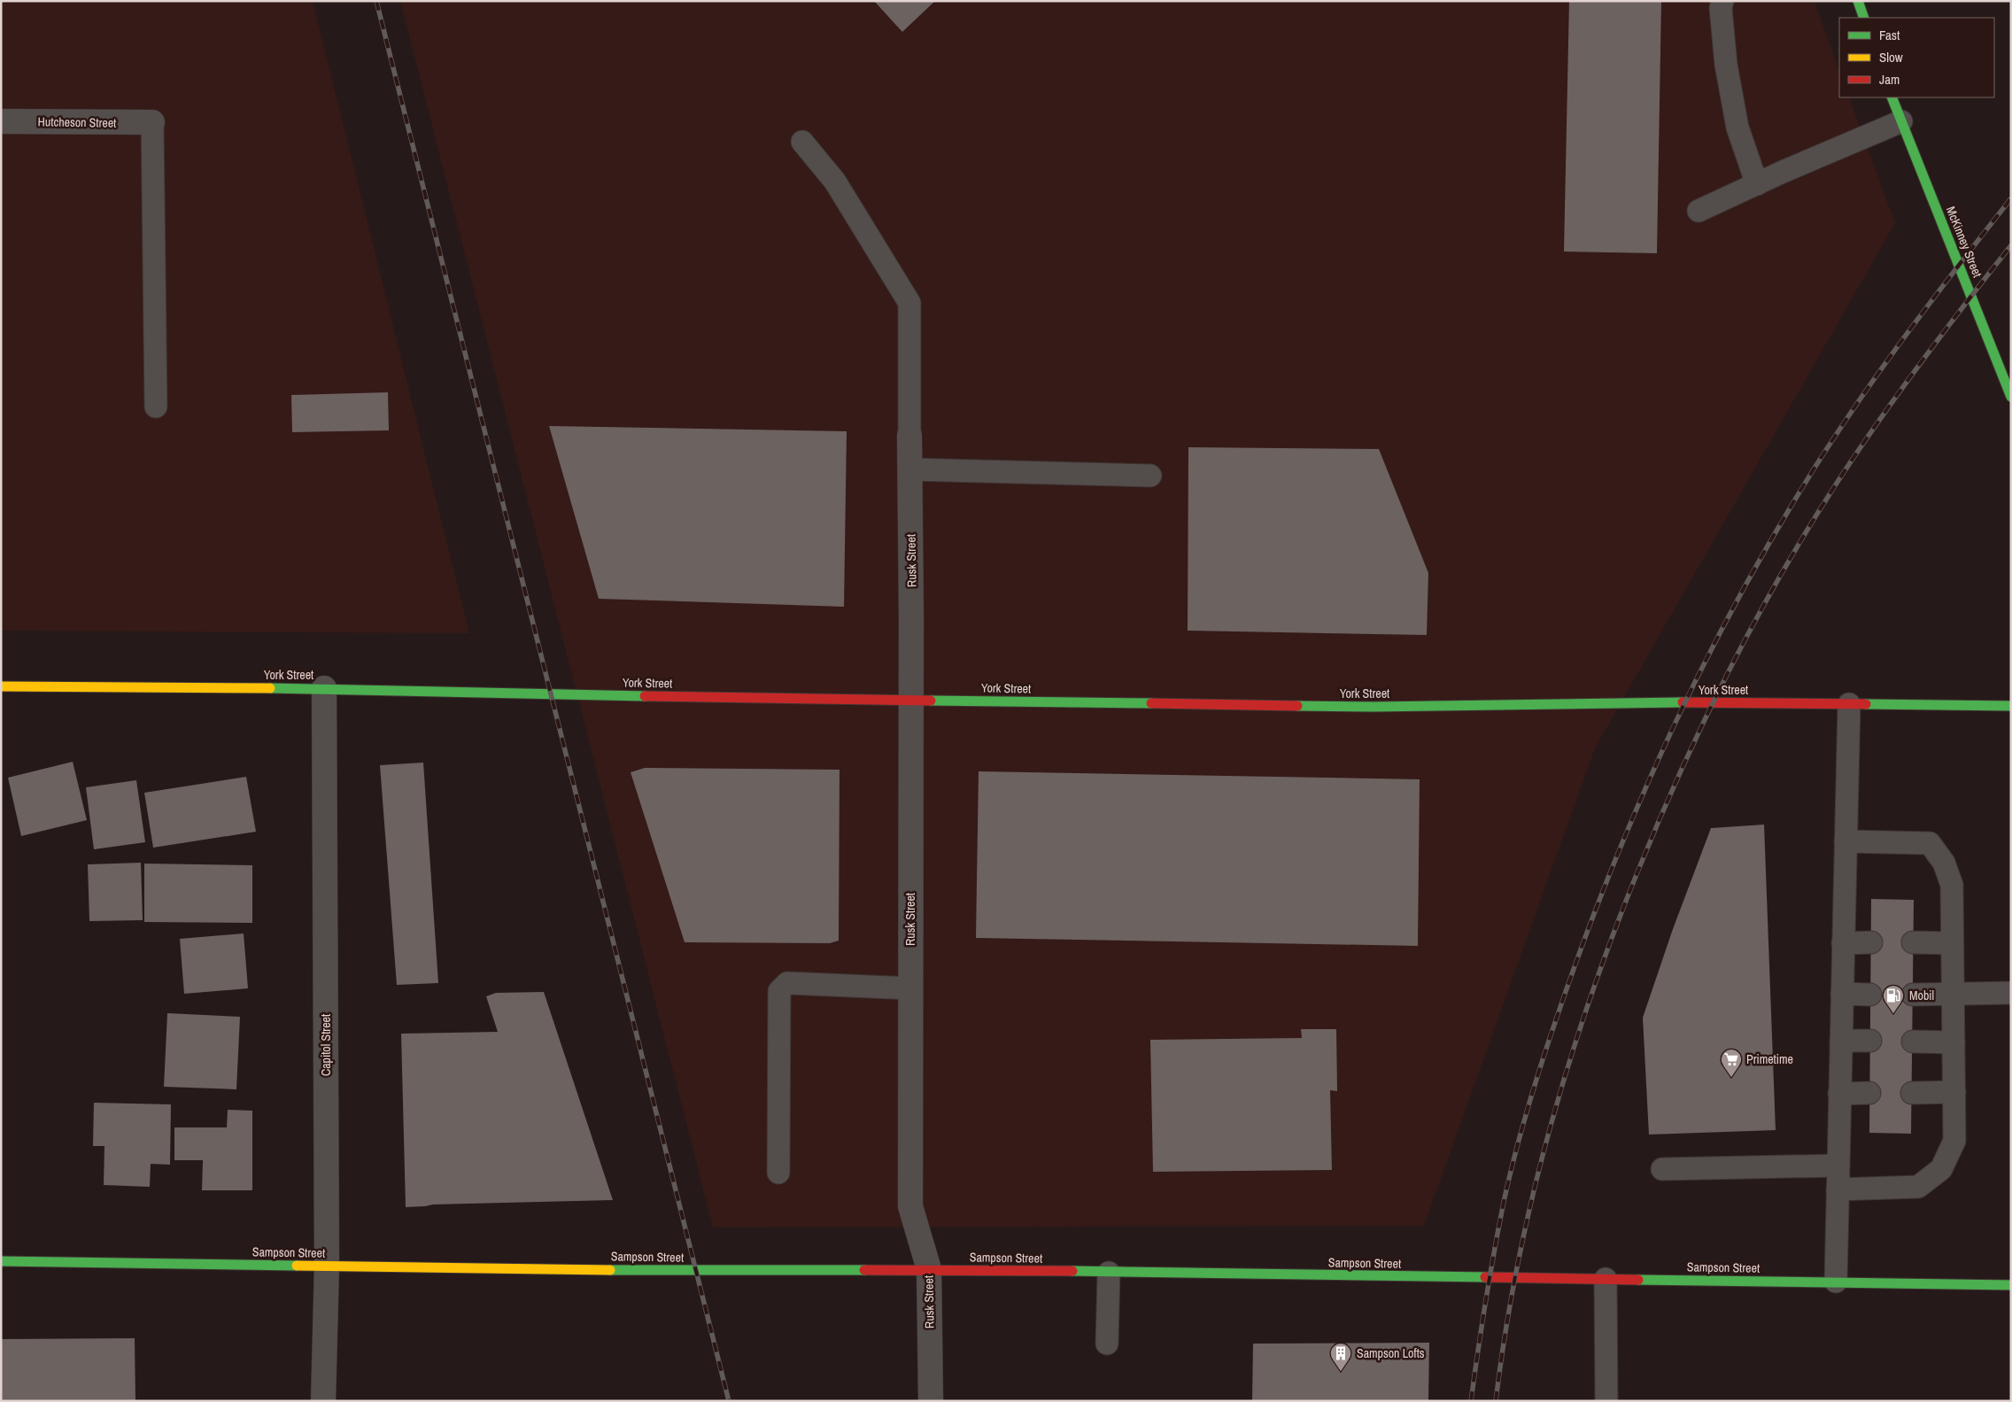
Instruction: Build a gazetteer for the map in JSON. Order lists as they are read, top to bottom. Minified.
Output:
{"streets":{"main road":["McKinney Street","York Street","Sampson Street"],"street":["Hutcheson Street","Rusk Street","Capitol Street"]},"crossings":[["Rusk Street","York Street"],["Rusk Street","Sampson Street"],["York Street","Capitol Street"],["Capitol Street","Sampson Street"]],"places":{"fuel station":["Mobil"],"supermarket":["Primetime"],"building":["Sampson Lofts"]},"legend":["Fast","Slow","Jam"]}
